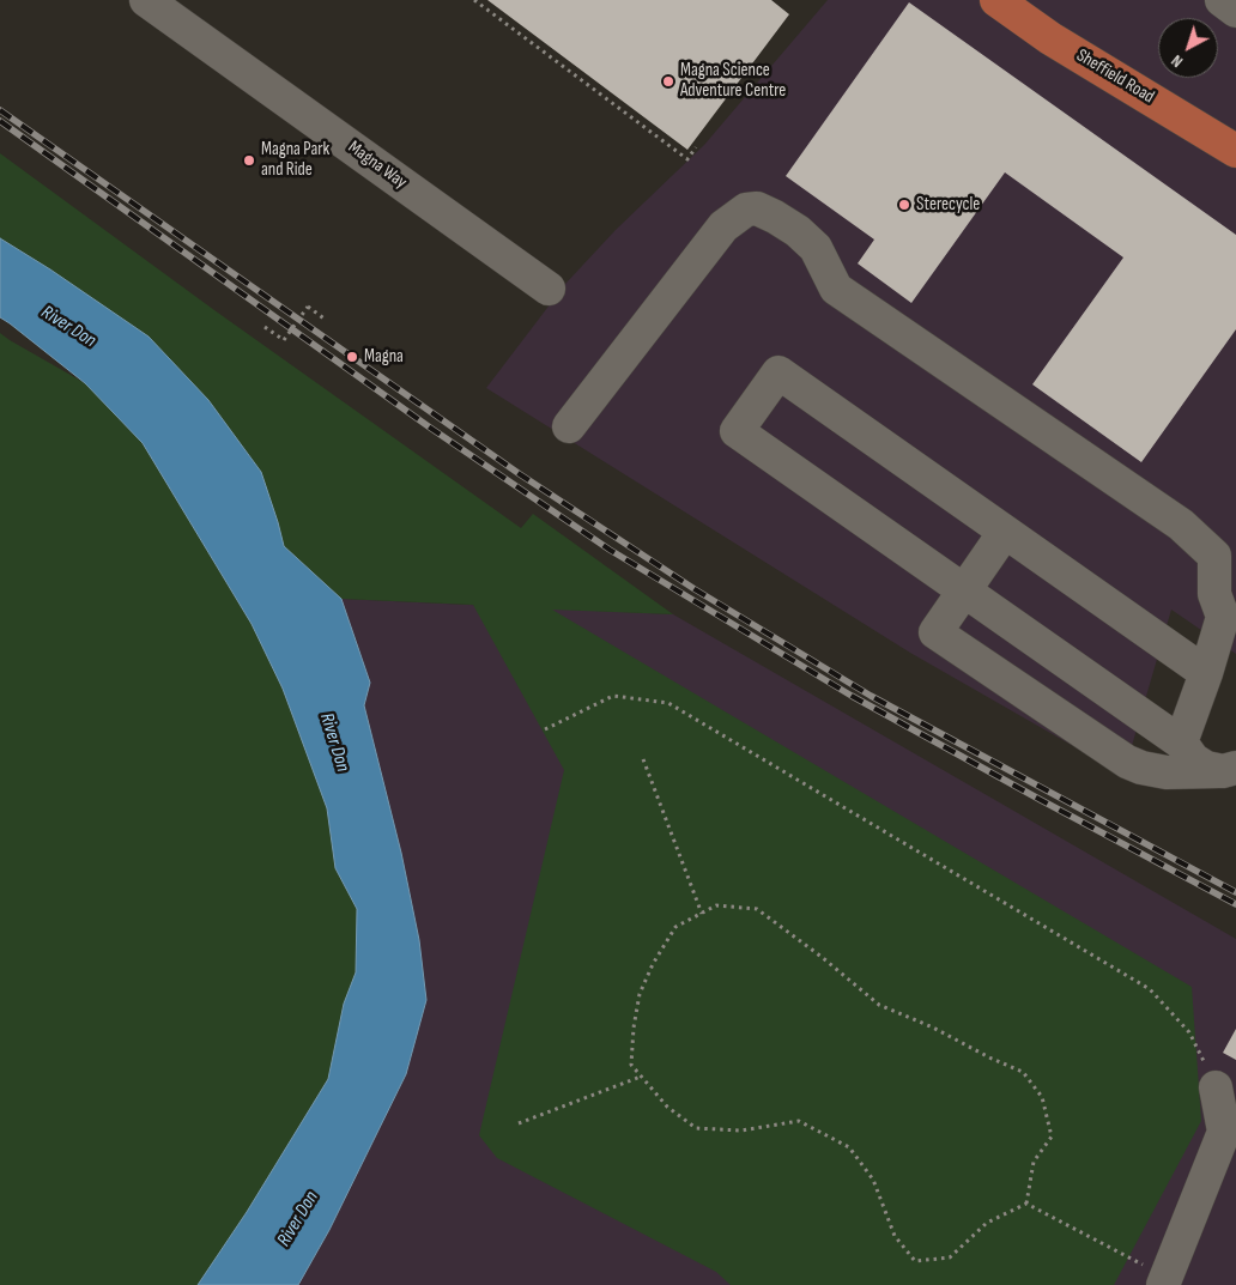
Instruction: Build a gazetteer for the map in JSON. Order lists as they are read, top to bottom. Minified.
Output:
{"streets":{"main road":["Sheffield Road"],"street":["Magna Way"]},"water":["River Don"],"places":["Magna Science Adventure Centre","Magna Park and Ride","Sterecycle","Magna"],"north":"bottom left"}
